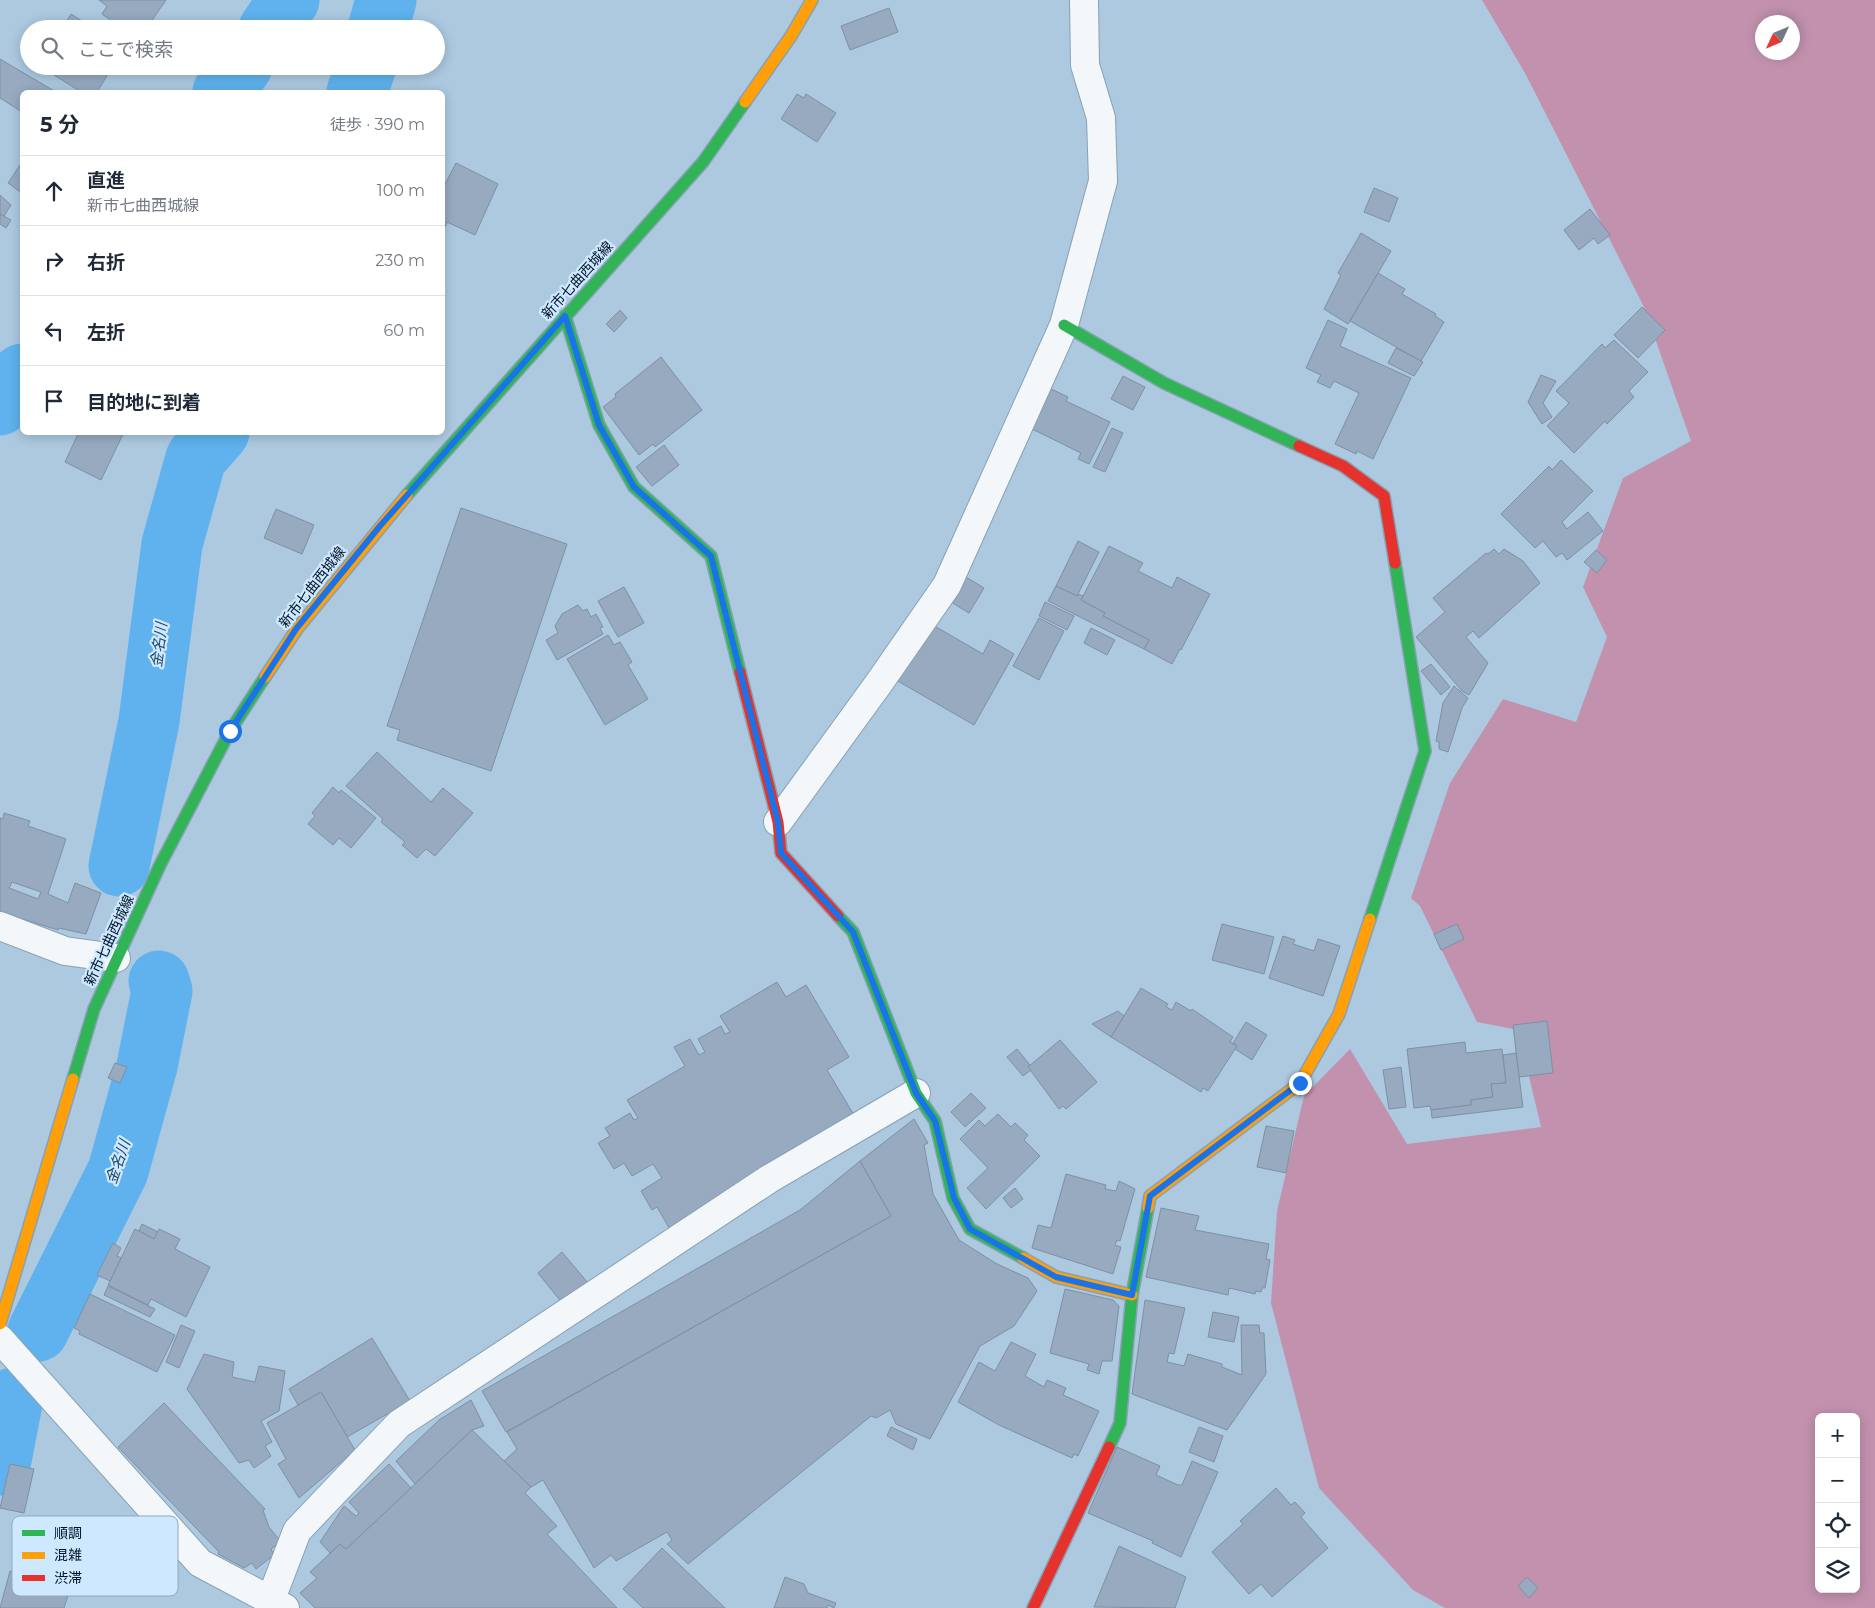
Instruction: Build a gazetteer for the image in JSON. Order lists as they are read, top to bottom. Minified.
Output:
{"streets":{"street":["新市七曲西城線"]},"water":["金名川"],"legend":["順調","混雑","渋滞"],"north":"bottom left","page":{"search":"ここで検索","heading":["5 分","徒歩 · 390 m"],"list":[["直進","新市七曲西城線","100 m"],["右折","230 m"],["左折","60 m"],"目的地に到着"],"map_buttons":["+","−"]}}
